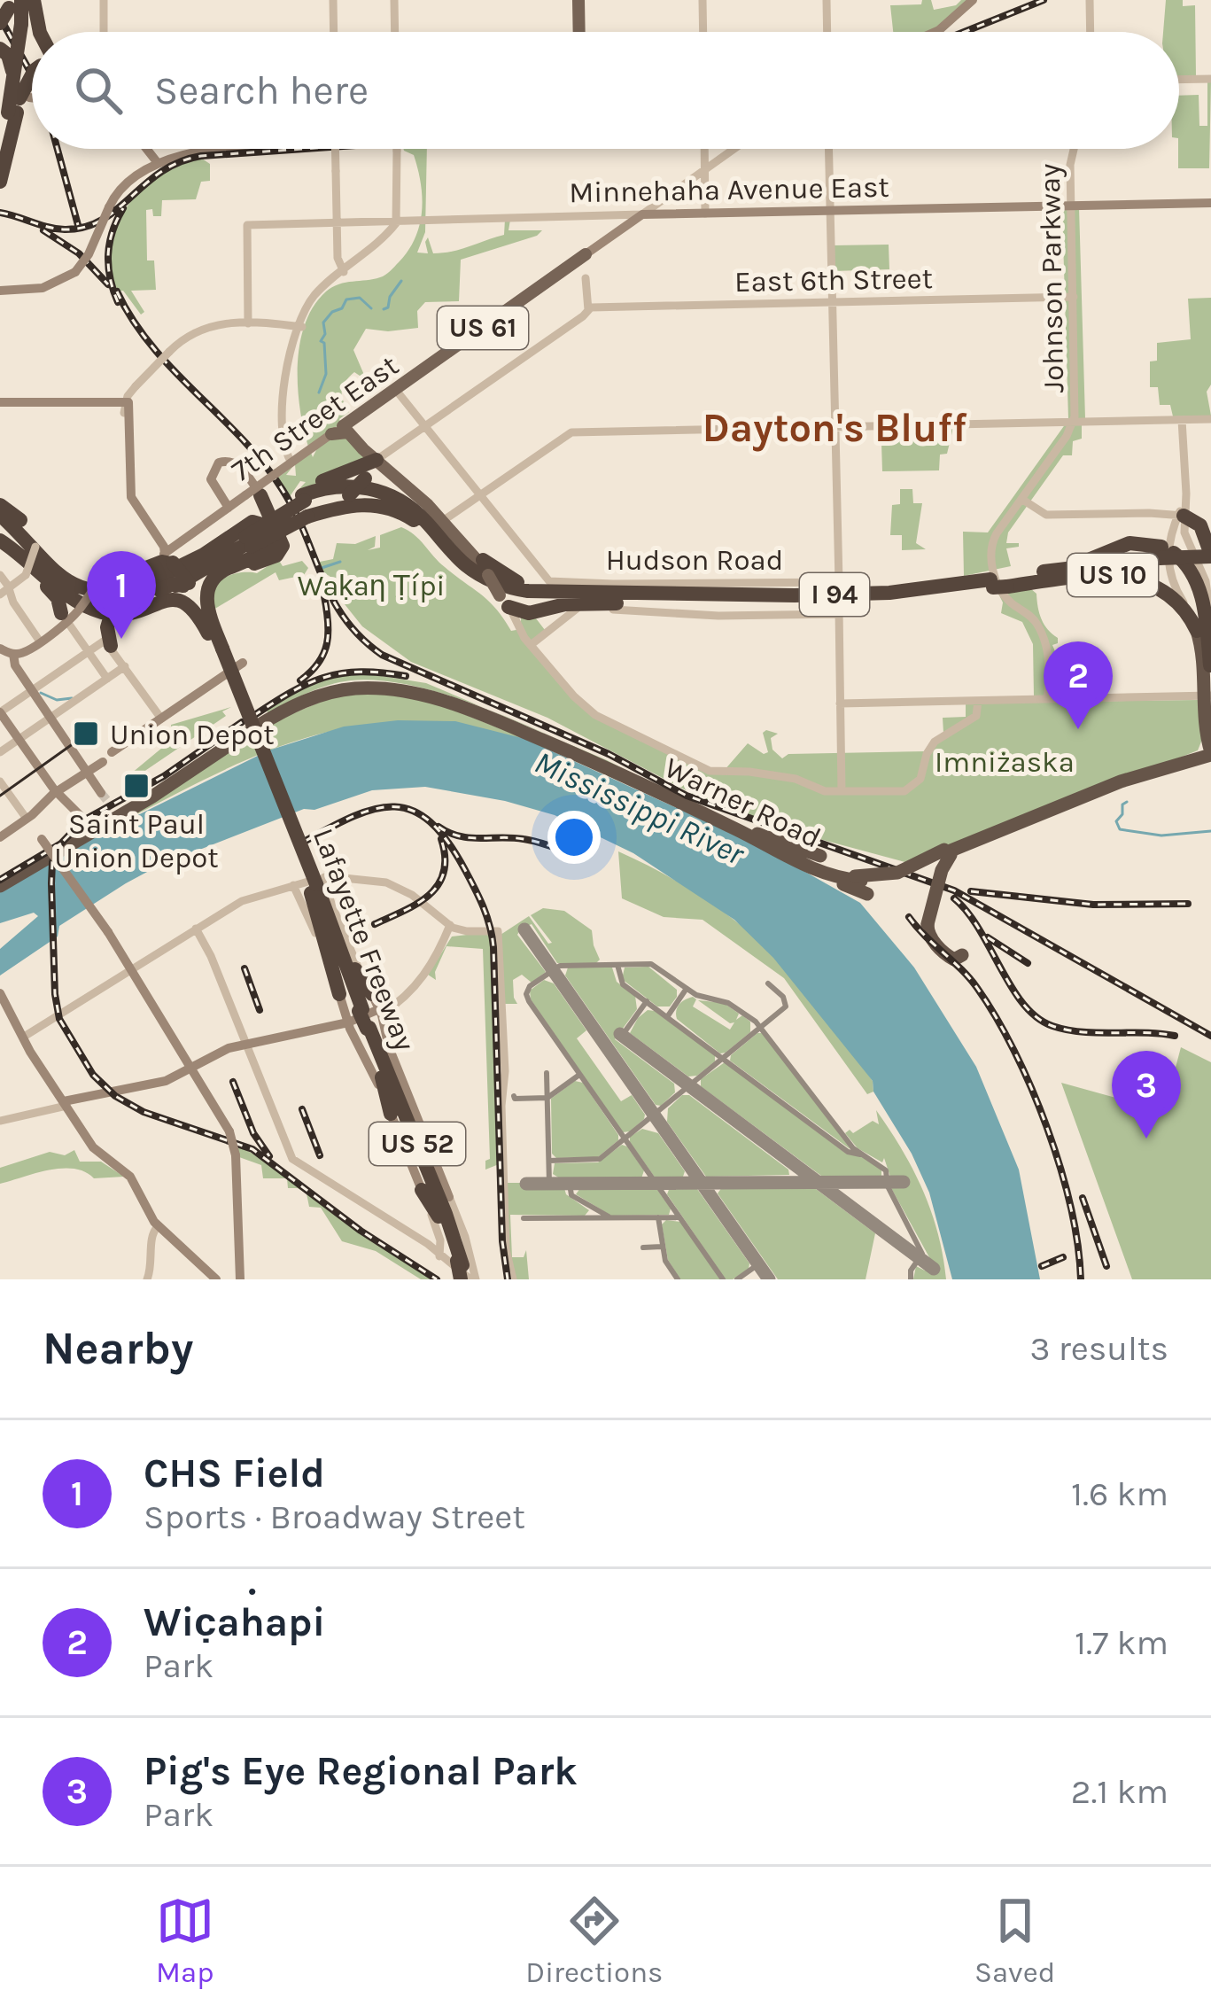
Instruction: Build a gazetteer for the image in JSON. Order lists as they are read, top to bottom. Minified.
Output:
{"streets":{"highway":["US 10","I 94","Warner Road","Lafayette Freeway","US 52"],"main road":["Minnehaha Avenue East","US 61","7th Street East"],"street":["Johnson Parkway","East 6th Street","Hudson Road"]},"crossings":[["Minnehaha Avenue East","Johnson Parkway"],["Minnehaha Avenue East","7th Street East"],["Johnson Parkway","East 6th Street"],["7th Street East","I 94"],["7th Street East","Lafayette Freeway"],["US 10","I 94"],["US 10","Warner Road"]],"districts":["Dayton's Bluff"],"water":["Mississippi River"],"parks":["Waḳaƞ Ṭípi","Imniżaska"],"places":{"transit":["Union Depot","Saint Paul Union Depot"]},"page":{"search":"Search here","pins":["1","2","3"],"heading":["Nearby","3 results"],"list":[{"mark":"1","name":"CHS Field","note":"Sports · Broadway Street","value":"1.6 km"},{"mark":"2","name":"Wic̣aḣapi","note":"Park","value":"1.7 km"},{"mark":"3","name":"Pig's Eye Regional Park","note":"Park","value":"2.1 km"}],"nav":["Map","Directions","Saved"]}}
